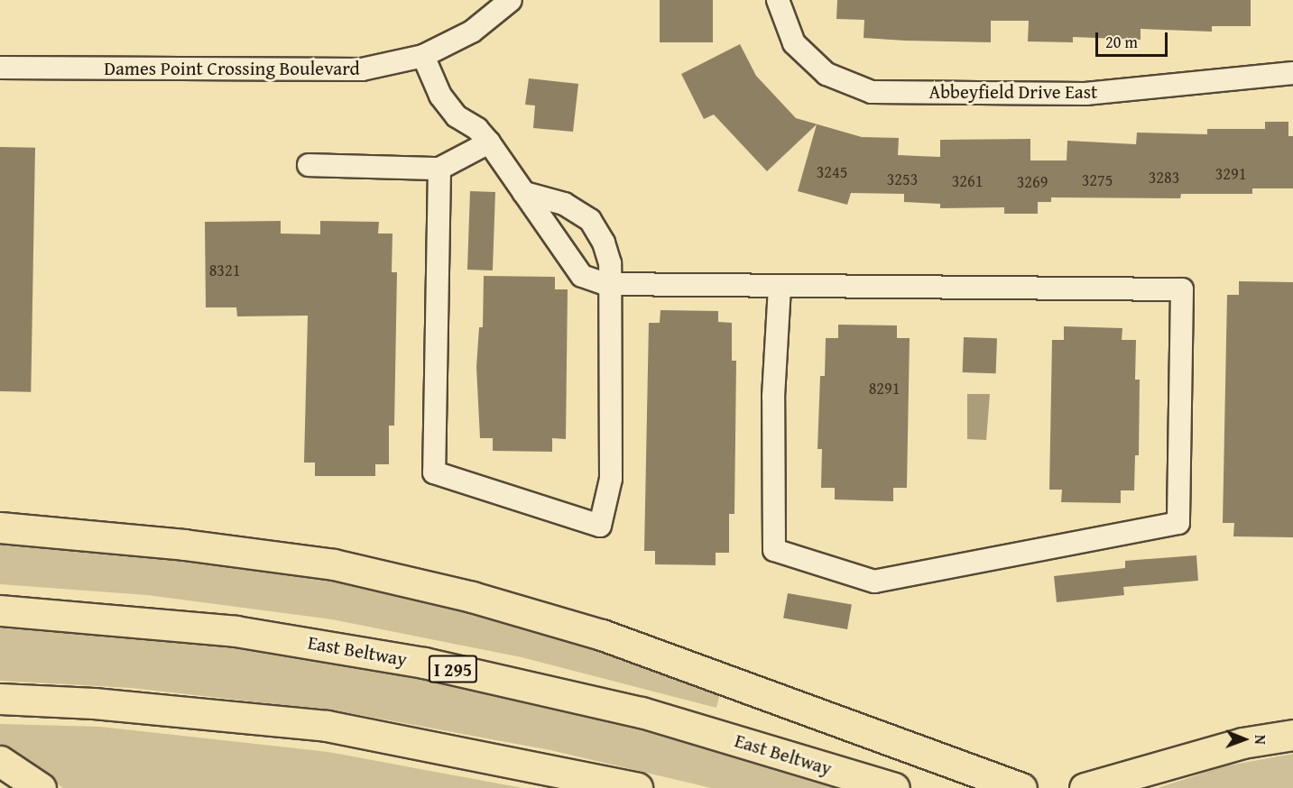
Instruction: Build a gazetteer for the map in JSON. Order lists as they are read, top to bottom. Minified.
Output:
{"streets":{"highway":["East Beltway","I 295"],"street":["Dames Point Crossing Boulevard","Abbeyfield Drive East"]},"house_numbers":["3245","3291","3283","3253","3275","3261","3269","8321","8291"],"scale_bar":"20 m","north":"right"}
